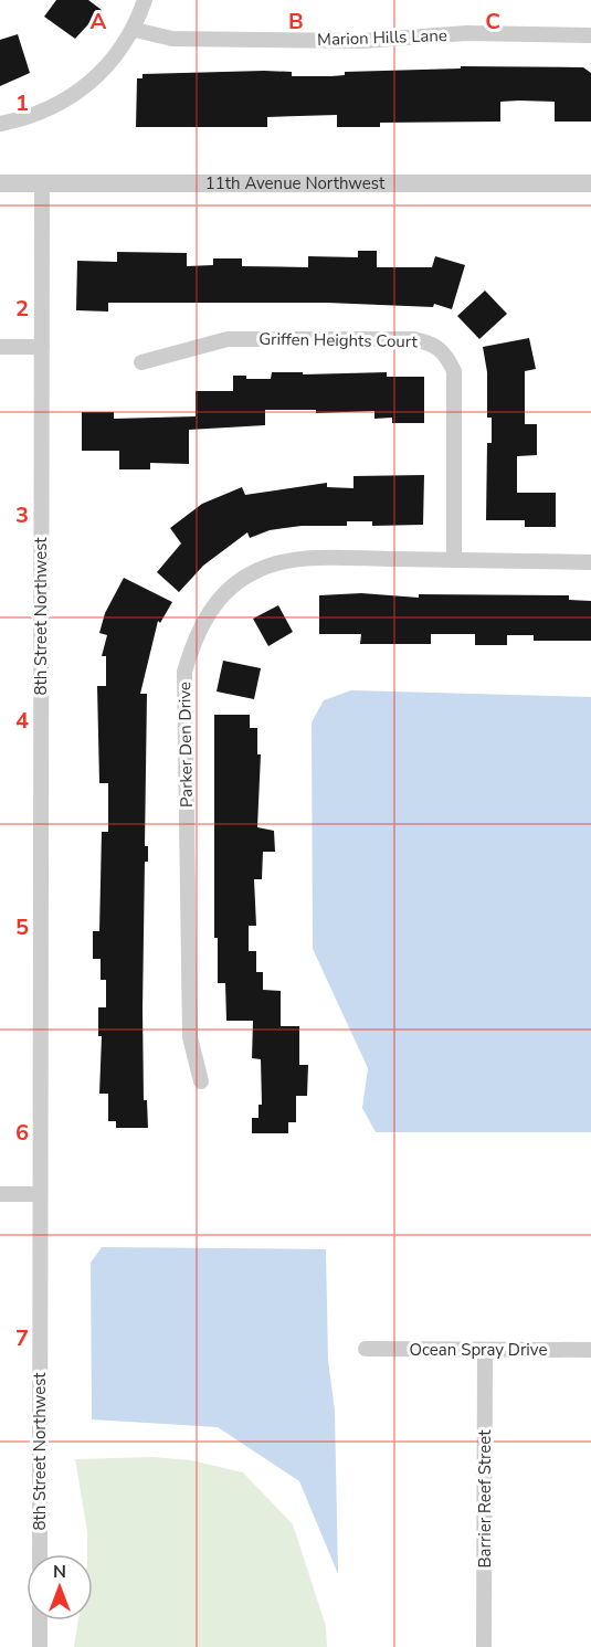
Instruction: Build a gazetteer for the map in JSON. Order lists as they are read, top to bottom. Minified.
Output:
{"streets":{"street":["Marion Hills Lane","11th Avenue Northwest","Griffen Heights Court","8th Street Northwest","Parker Den Drive","Ocean Spray Drive","Barrier Reef Street"]},"crossings":[["11th Avenue Northwest","8th Street Northwest"],["Griffen Heights Court","Parker Den Drive"],["Ocean Spray Drive","Barrier Reef Street"]],"north":"top","grid":{"columns":["A","B","C"],"rows":["1","2","3","4","5","6","7"]}}
